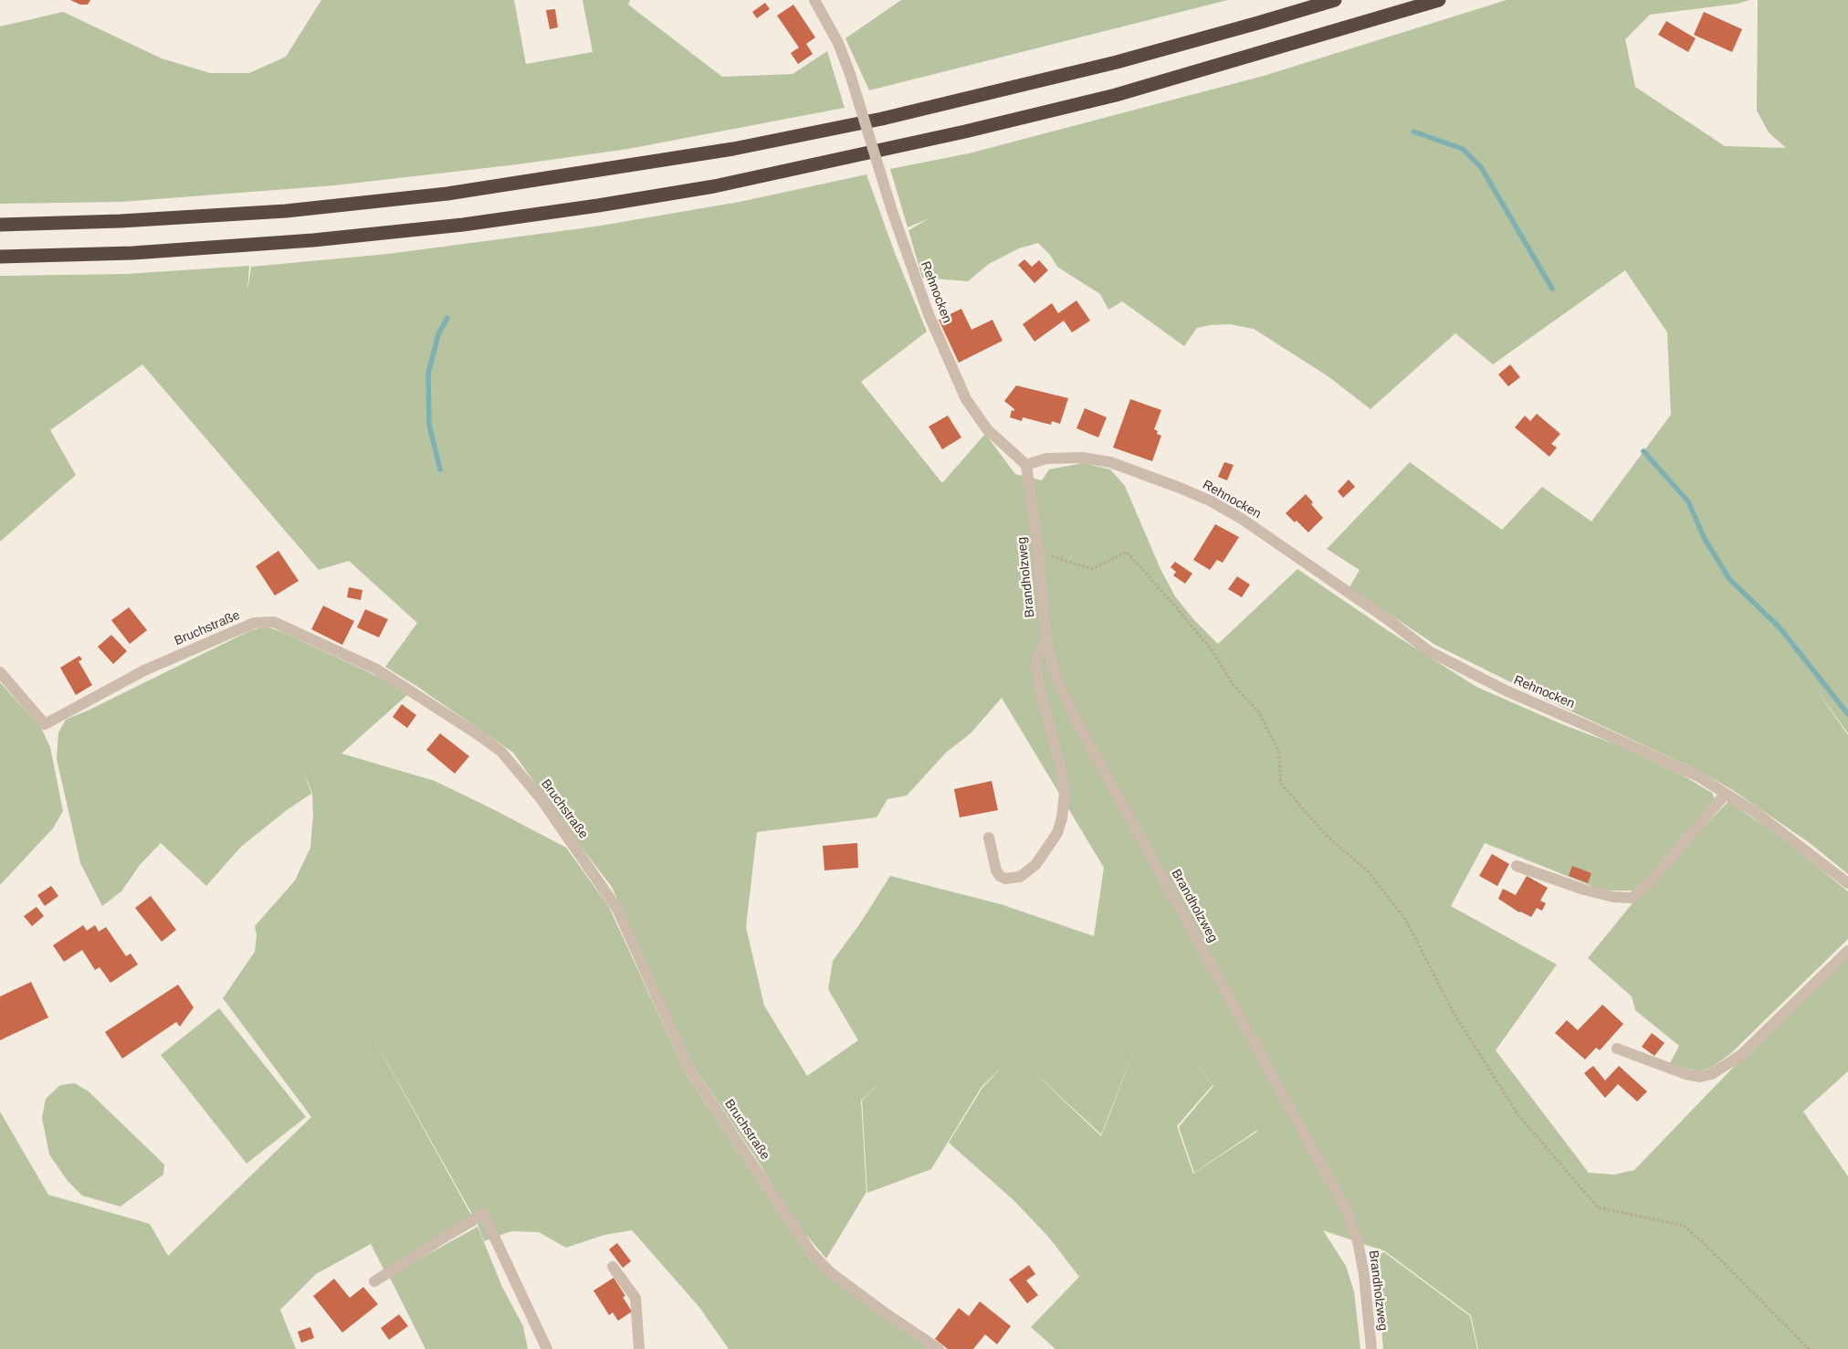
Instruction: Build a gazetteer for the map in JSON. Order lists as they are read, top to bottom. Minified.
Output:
{"streets":{"street":["Rehnocken","Brandholzweg","Bruchstraße"]},"crossings":[["Rehnocken","Brandholzweg"]]}
